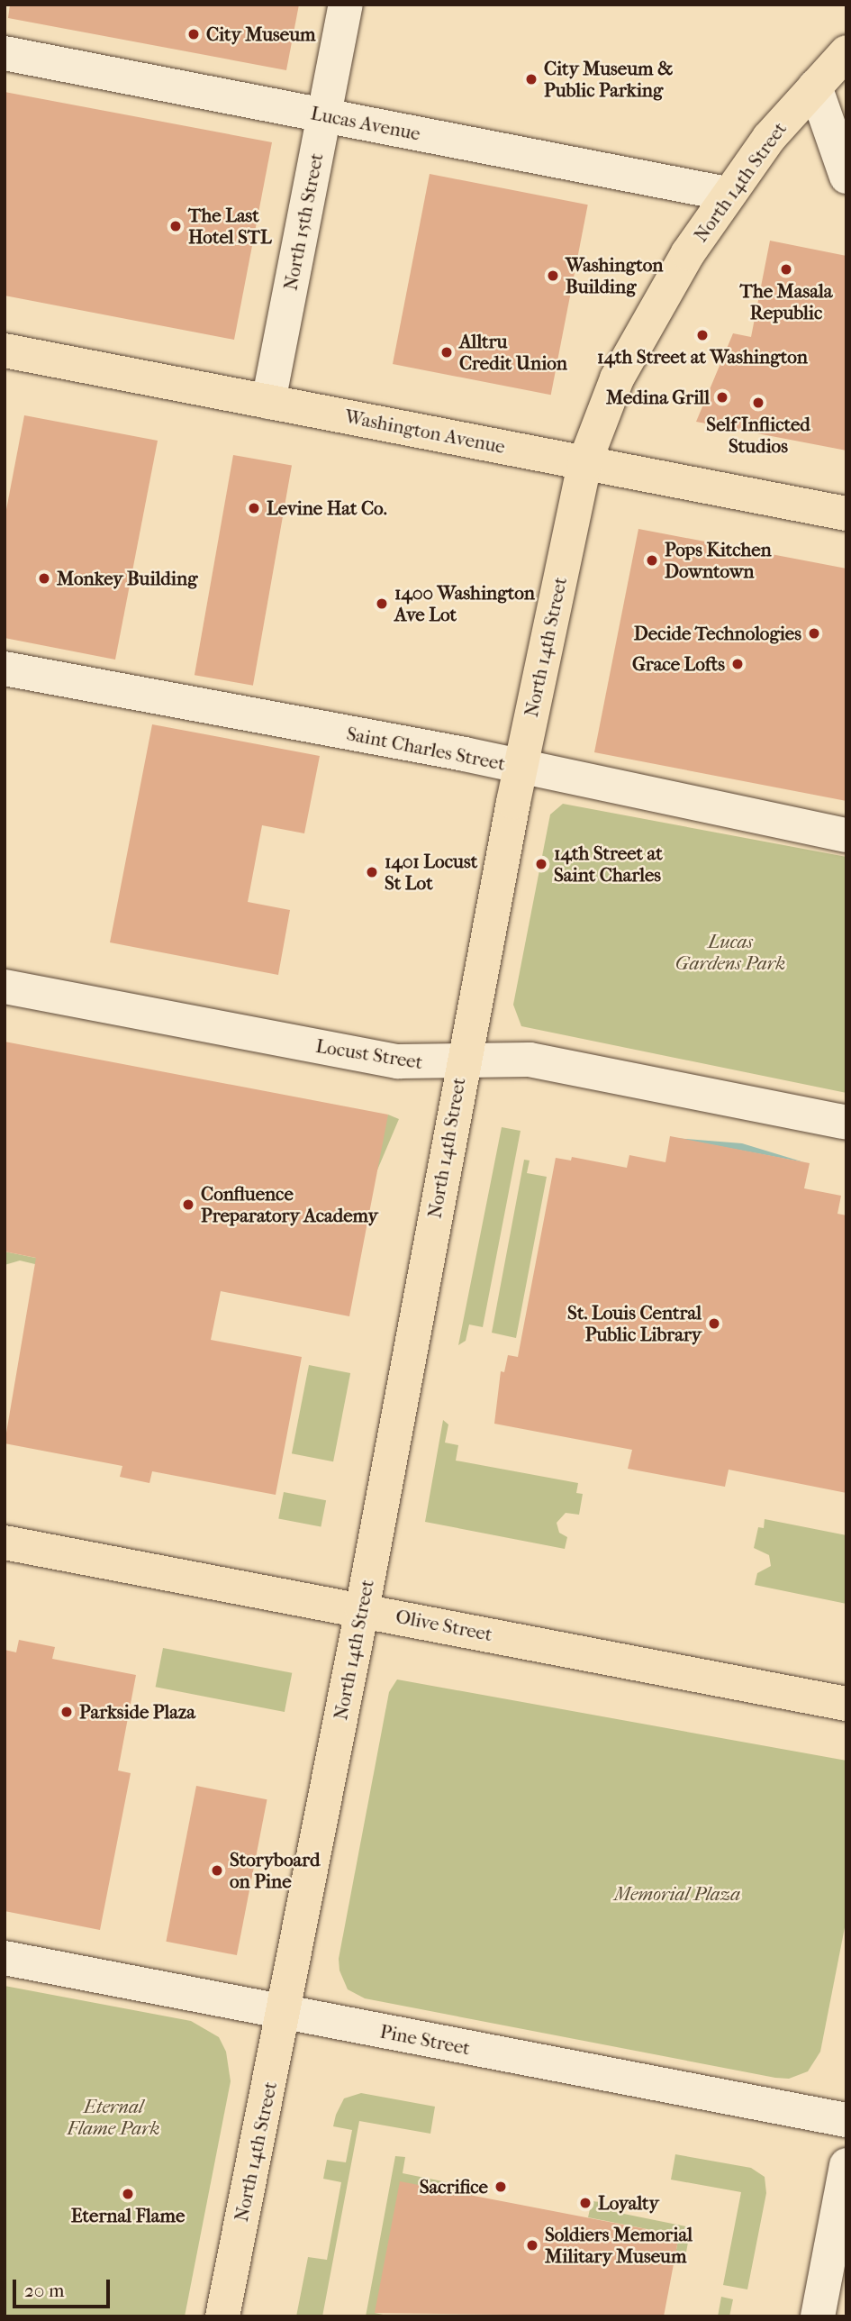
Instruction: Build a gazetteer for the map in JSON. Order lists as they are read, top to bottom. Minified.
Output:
{"streets":{"main road":["North 14th Street","Washington Avenue","Olive Street"],"street":["Lucas Avenue","North 15th Street","Saint Charles Street","Locust Street","Pine Street"]},"crossings":[["Lucas Avenue","North 14th Street"],["Lucas Avenue","North 15th Street"],["North 14th Street","Washington Avenue"],["North 14th Street","Saint Charles Street"],["North 14th Street","Locust Street"],["North 14th Street","Olive Street"],["North 14th Street","Pine Street"],["North 15th Street","Washington Avenue"]],"parks":["Lucas Gardens Park","Memorial Plaza","Eternal Flame Park"],"places":["City Museum","City Museum & Public Parking","The Last Hotel STL","The Masala Republic","Washington Building","14th Street at Washington","Alltru Credit Union","Medina Grill","Self Inflicted Studios","Levine Hat Co.","Pops Kitchen Downtown","Monkey Building","1400 Washington Ave Lot","Decide Technologies","Grace Lofts","14th Street at Saint Charles","1401 Locust St Lot","Confluence Preparatory Academy","St. Louis Central Public Library","Parkside Plaza","Storyboard on Pine","Sacrifice","Eternal Flame","Loyalty","Soldiers Memorial Military Museum"],"scale_bar":"20 m"}
